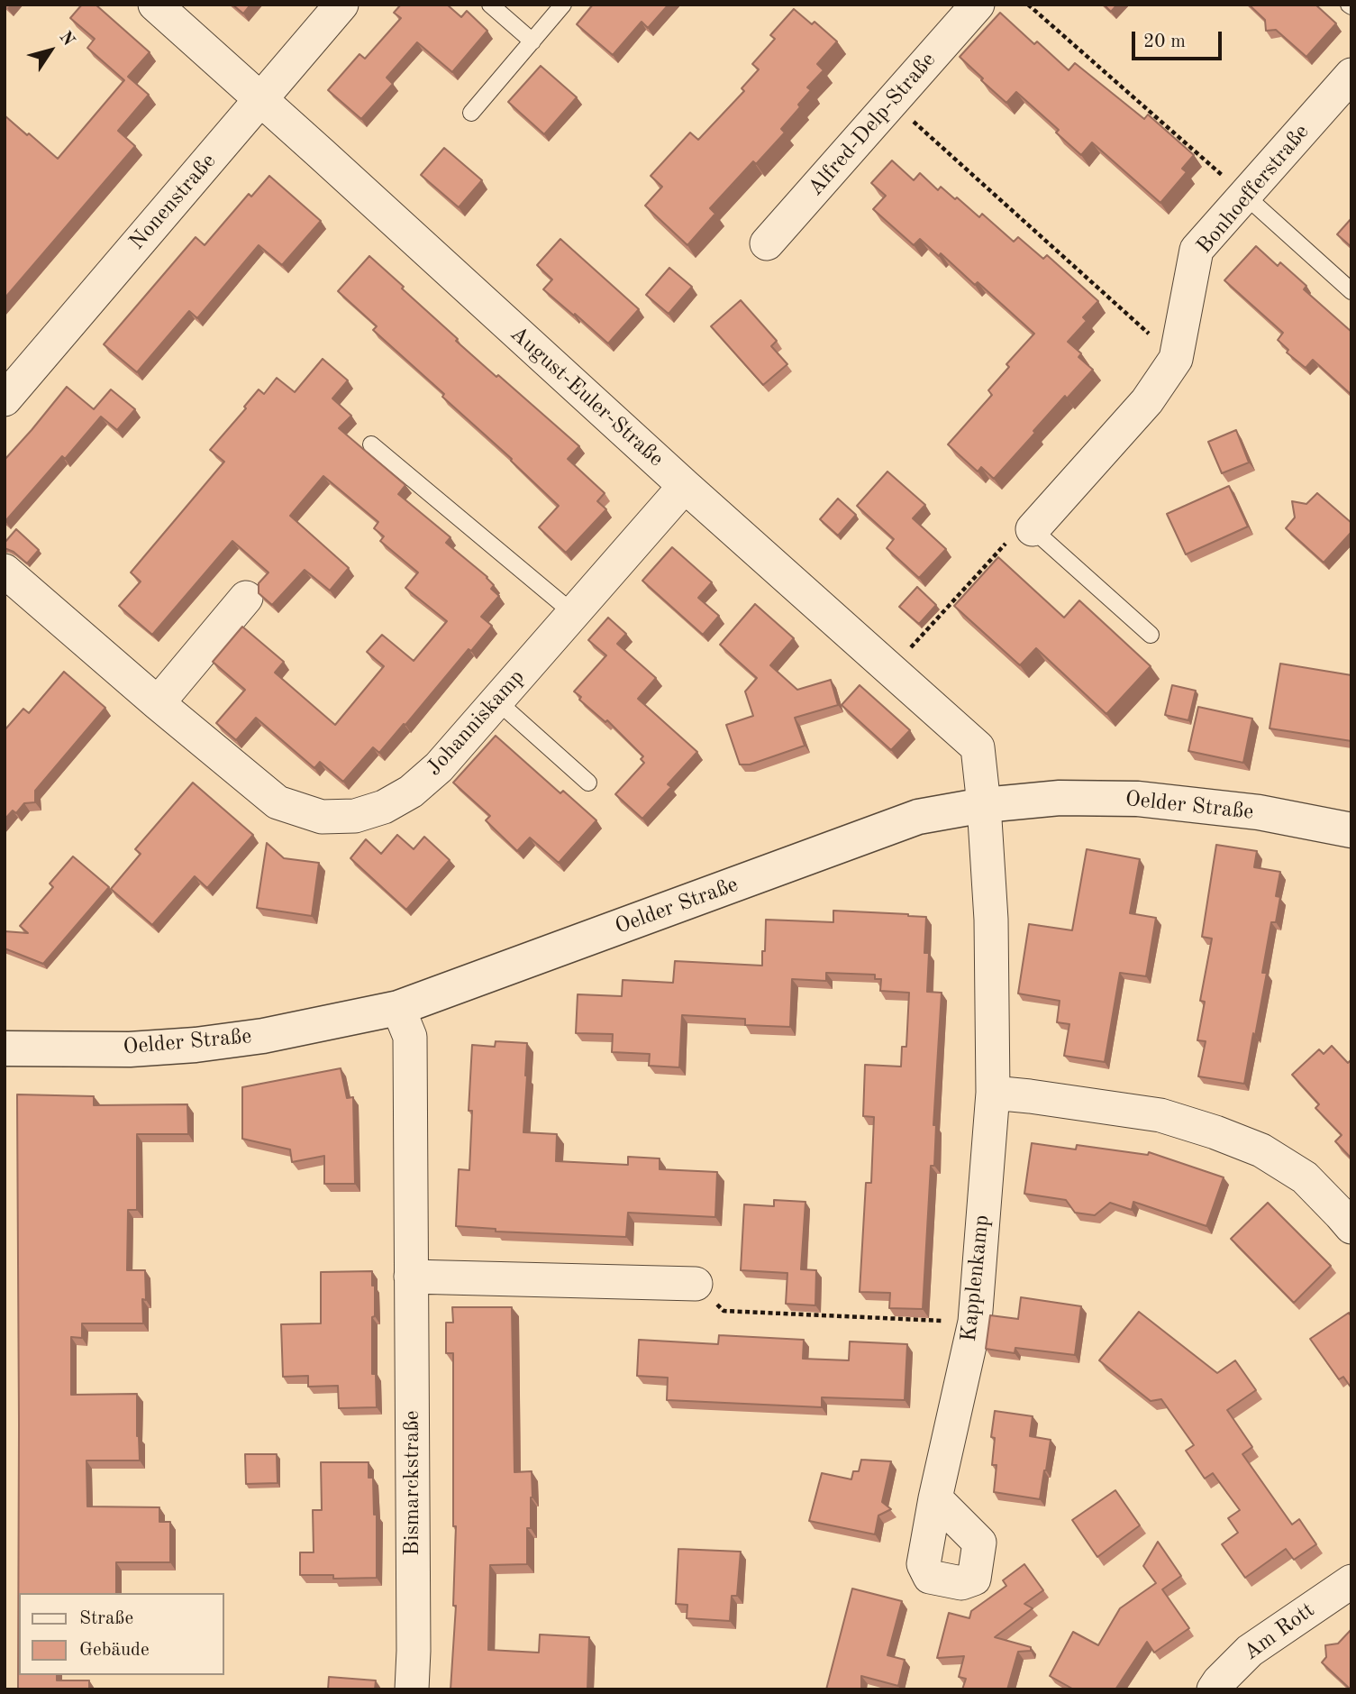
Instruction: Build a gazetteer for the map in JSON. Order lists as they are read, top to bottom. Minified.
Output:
{"streets":{"street":["Alfred-Delp-Straße","Bonhoefferstraße","Nonenstraße","August-Euler-Straße","Johanniskamp","Oelder Straße","Kapplenkamp","Bismarckstraße","Am Rott"]},"crossings":[["Nonenstraße","August-Euler-Straße"],["August-Euler-Straße","Johanniskamp"],["August-Euler-Straße","Oelder Straße"],["August-Euler-Straße","Kapplenkamp"],["Oelder Straße","Kapplenkamp"],["Oelder Straße","Bismarckstraße"]],"legend":["Straße","Gebäude"],"scale_bar":"20 m","north":"top right"}
